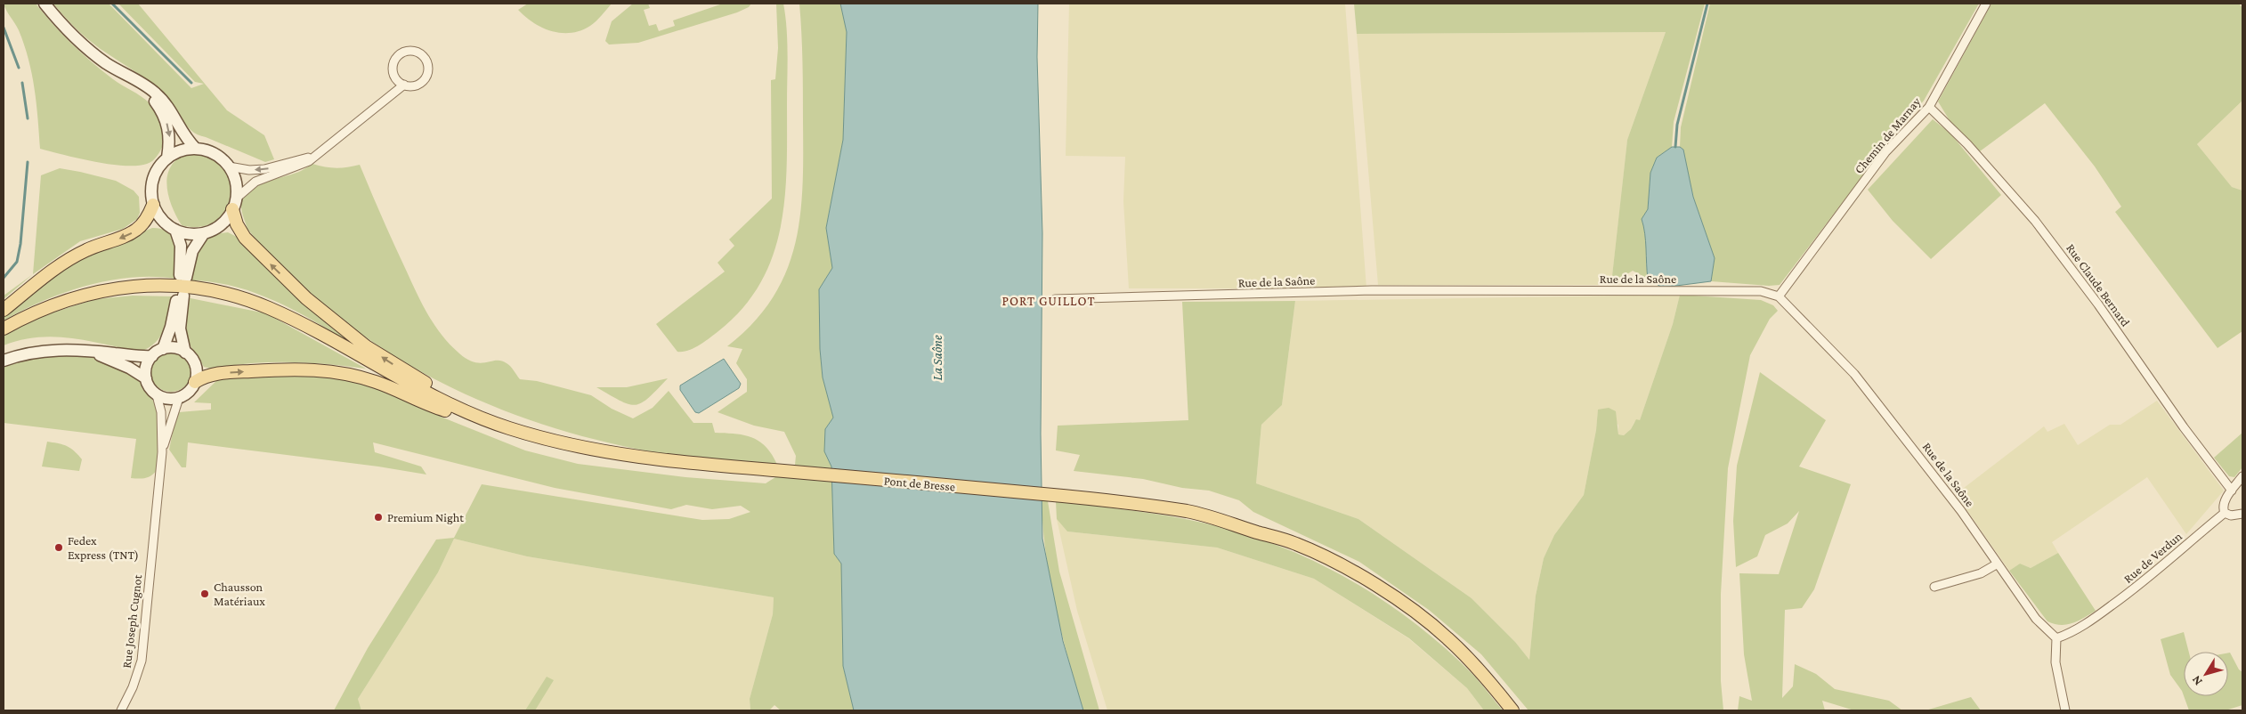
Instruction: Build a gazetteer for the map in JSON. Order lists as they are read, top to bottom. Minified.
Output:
{"streets":{"main road":["Pont de Bresse"],"street":["Chemin de Marnay","Rue de la Saône","Rue Claude Bernard","Rue de Verdun","Rue Joseph Cugnot"]},"crossings":[["Chemin de Marnay","Rue de la Saône"],["Chemin de Marnay","Rue Claude Bernard"],["Rue de la Saône","Rue de Verdun"]],"districts":["PORT GUILLOT"],"water":["La Saône"],"places":["Premium Night","Fedex Express (TNT)","Chausson Matériaux"],"north":"bottom left"}
